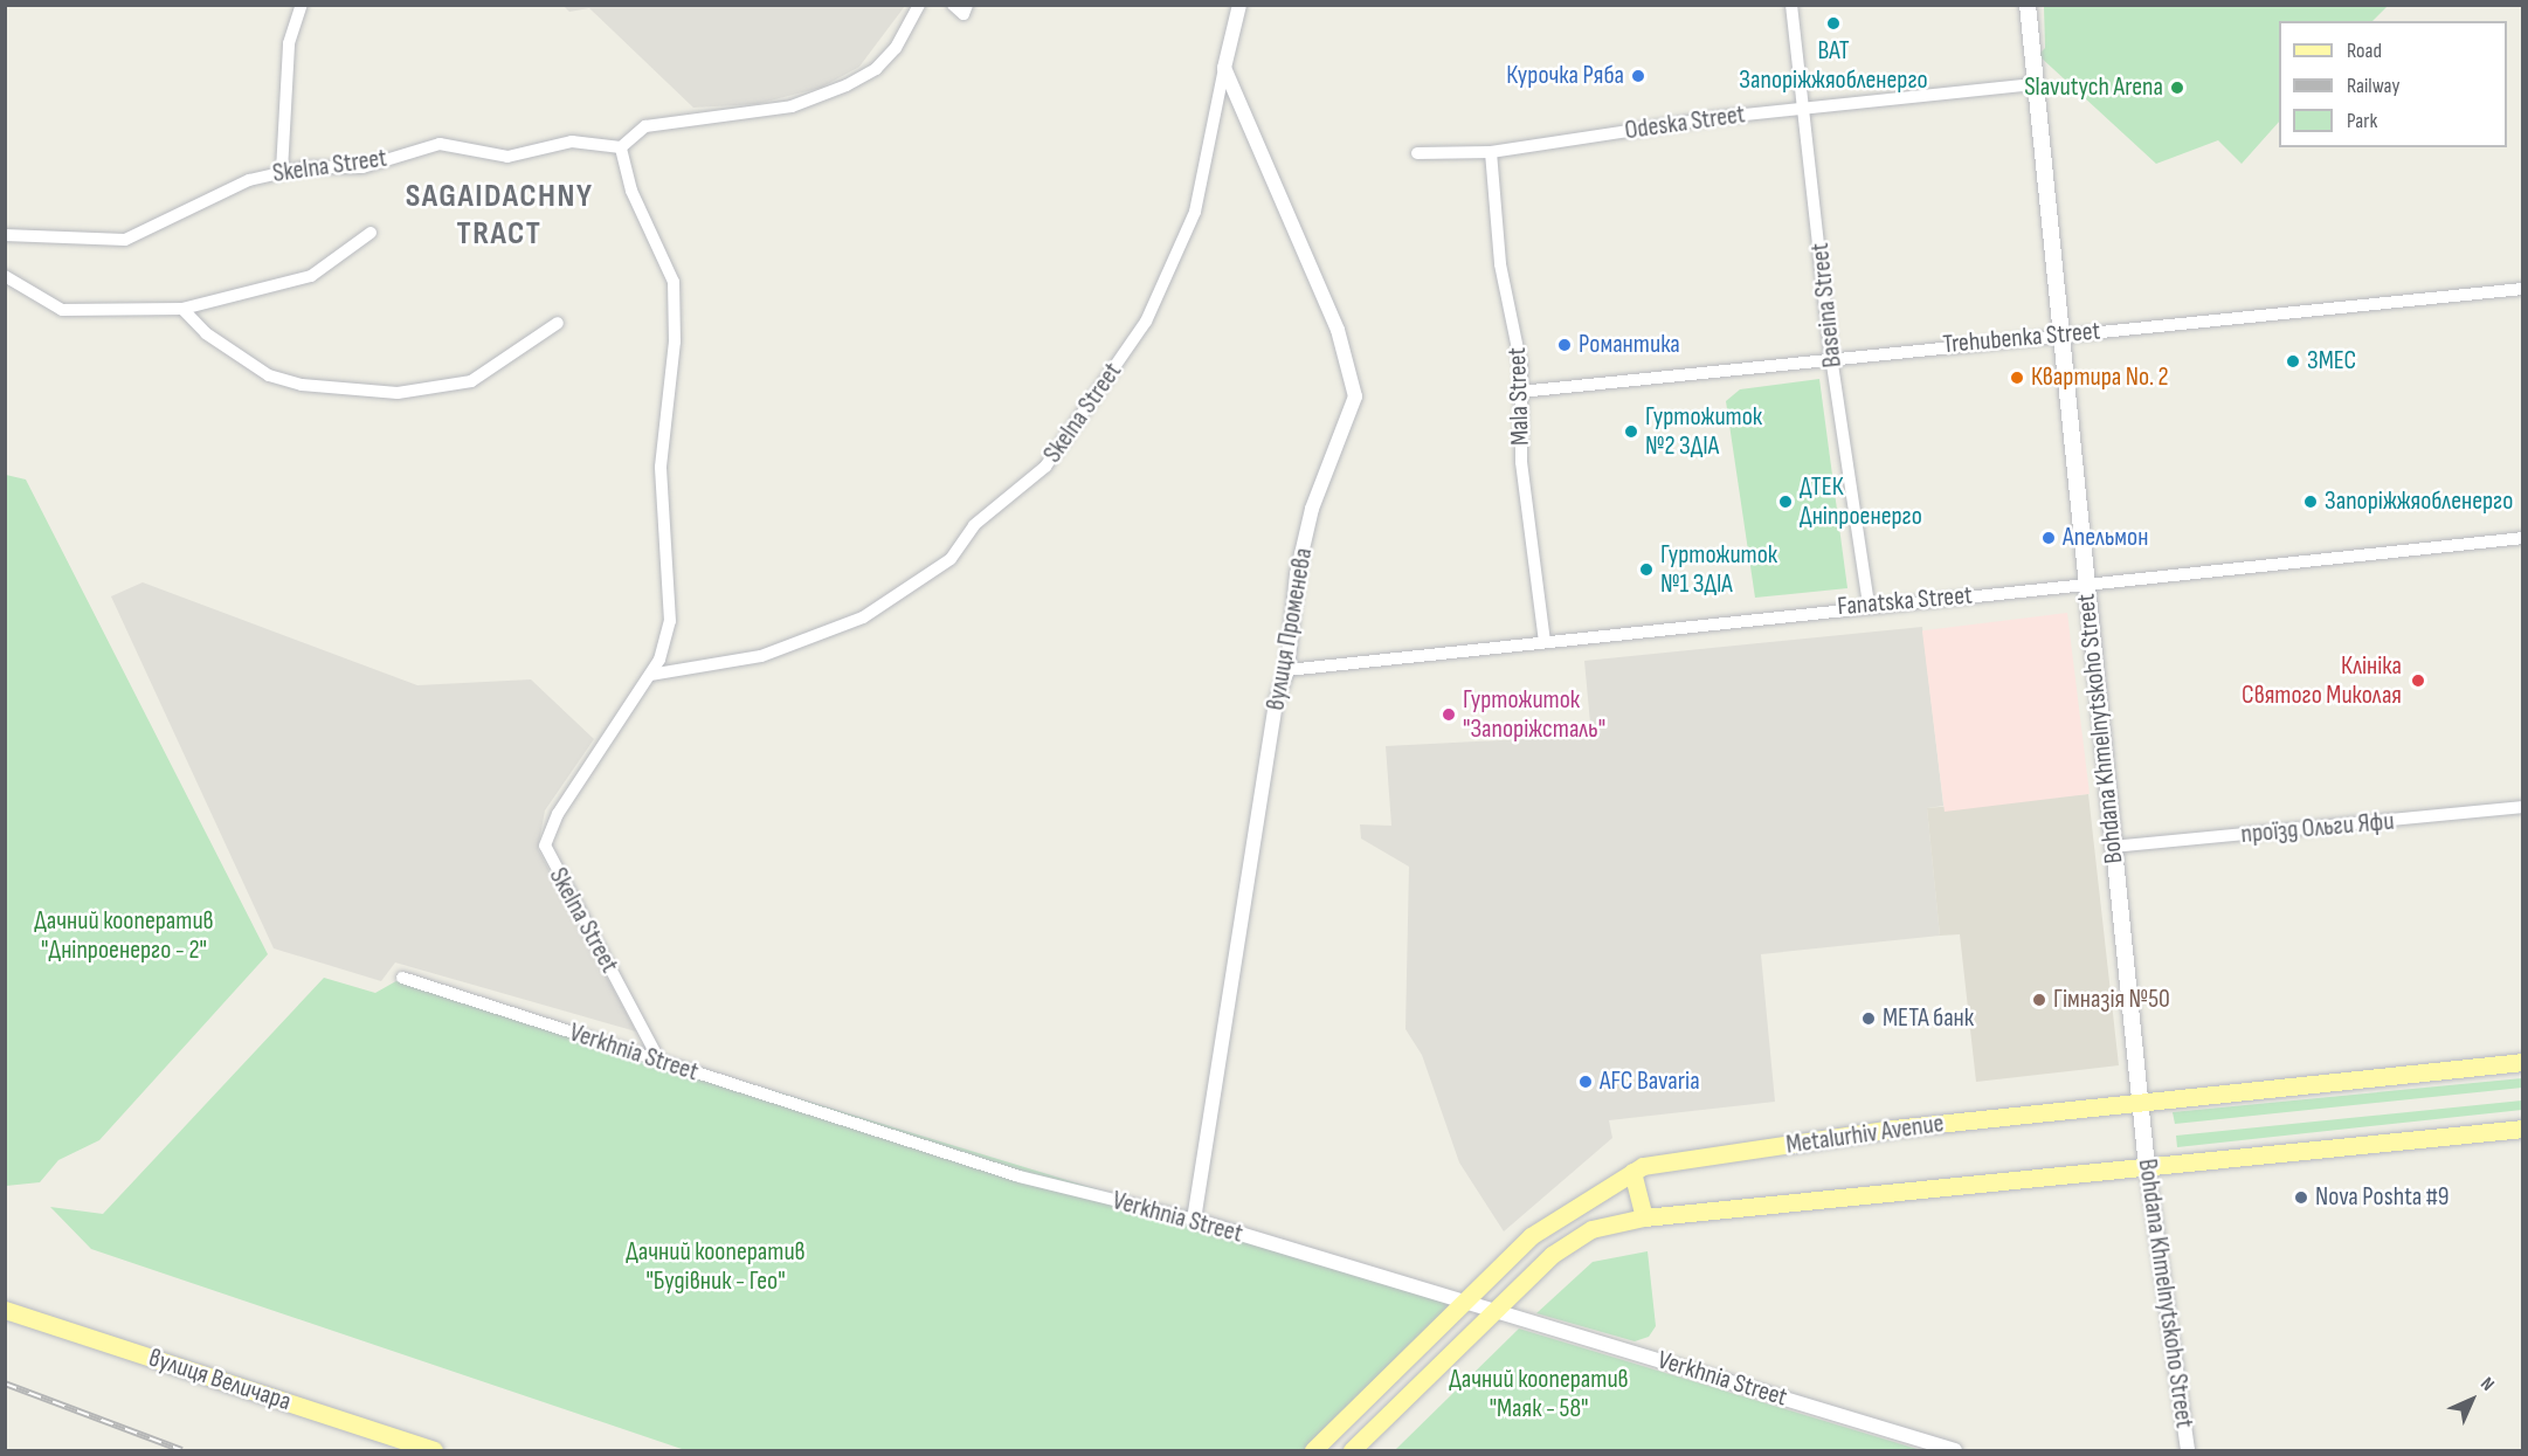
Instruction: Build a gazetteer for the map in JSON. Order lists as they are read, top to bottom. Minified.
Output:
{"streets":{"main road":["Bohdana Khmelnytskoho Street","Metalurhiv Avenue","вулиця Величара"],"street":["Odeska Street","Skelna Street","Baseina Street","Trehubenka Street","Mala Street","Fanatska Street","вулиця Променева","проїзд Ольги Яфи","Verkhnia Street"]},"crossings":[["Odeska Street","Baseina Street"],["Odeska Street","Mala Street"],["Odeska Street","Bohdana Khmelnytskoho Street"],["Skelna Street","вулиця Променева"],["Skelna Street","Verkhnia Street"],["Baseina Street","Trehubenka Street"],["Baseina Street","Fanatska Street"],["Trehubenka Street","Mala Street"],["Trehubenka Street","Bohdana Khmelnytskoho Street"],["Mala Street","Fanatska Street"],["Fanatska Street","вулиця Променева"],["Fanatska Street","Bohdana Khmelnytskoho Street"],["вулиця Променева","Verkhnia Street"],["Bohdana Khmelnytskoho Street","проїзд Ольги Яфи"],["Bohdana Khmelnytskoho Street","Metalurhiv Avenue"],["Verkhnia Street","Metalurhiv Avenue"]],"districts":["SAGAIDACHNY TRACT"],"parks":["Дачний кооператив \"Дніпроенерго - 2\"","Дачний кооператив \"Будівник - Гео\"","Дачний кооператив \"Маяк - 58\""],"places":["ВАТ Запоріжжяобленерго","Курочка Ряба","Slavutych Arena","Романтика","ЗМЕС","Квартира No. 2","Гуртожиток №2 ЗДІА","ДТЕК Дніпроенерго","Запоріжжяобленерго","Апельмон","Гуртожиток №1 ЗДІА","Клініка Святого Миколая","Гуртожиток \"Запоріжсталь\"","Гімназія №50","МЕТА банк","AFC Bavaria","Nova Poshta #9"],"legend":["Road","Railway","Park"],"north":"top right"}
